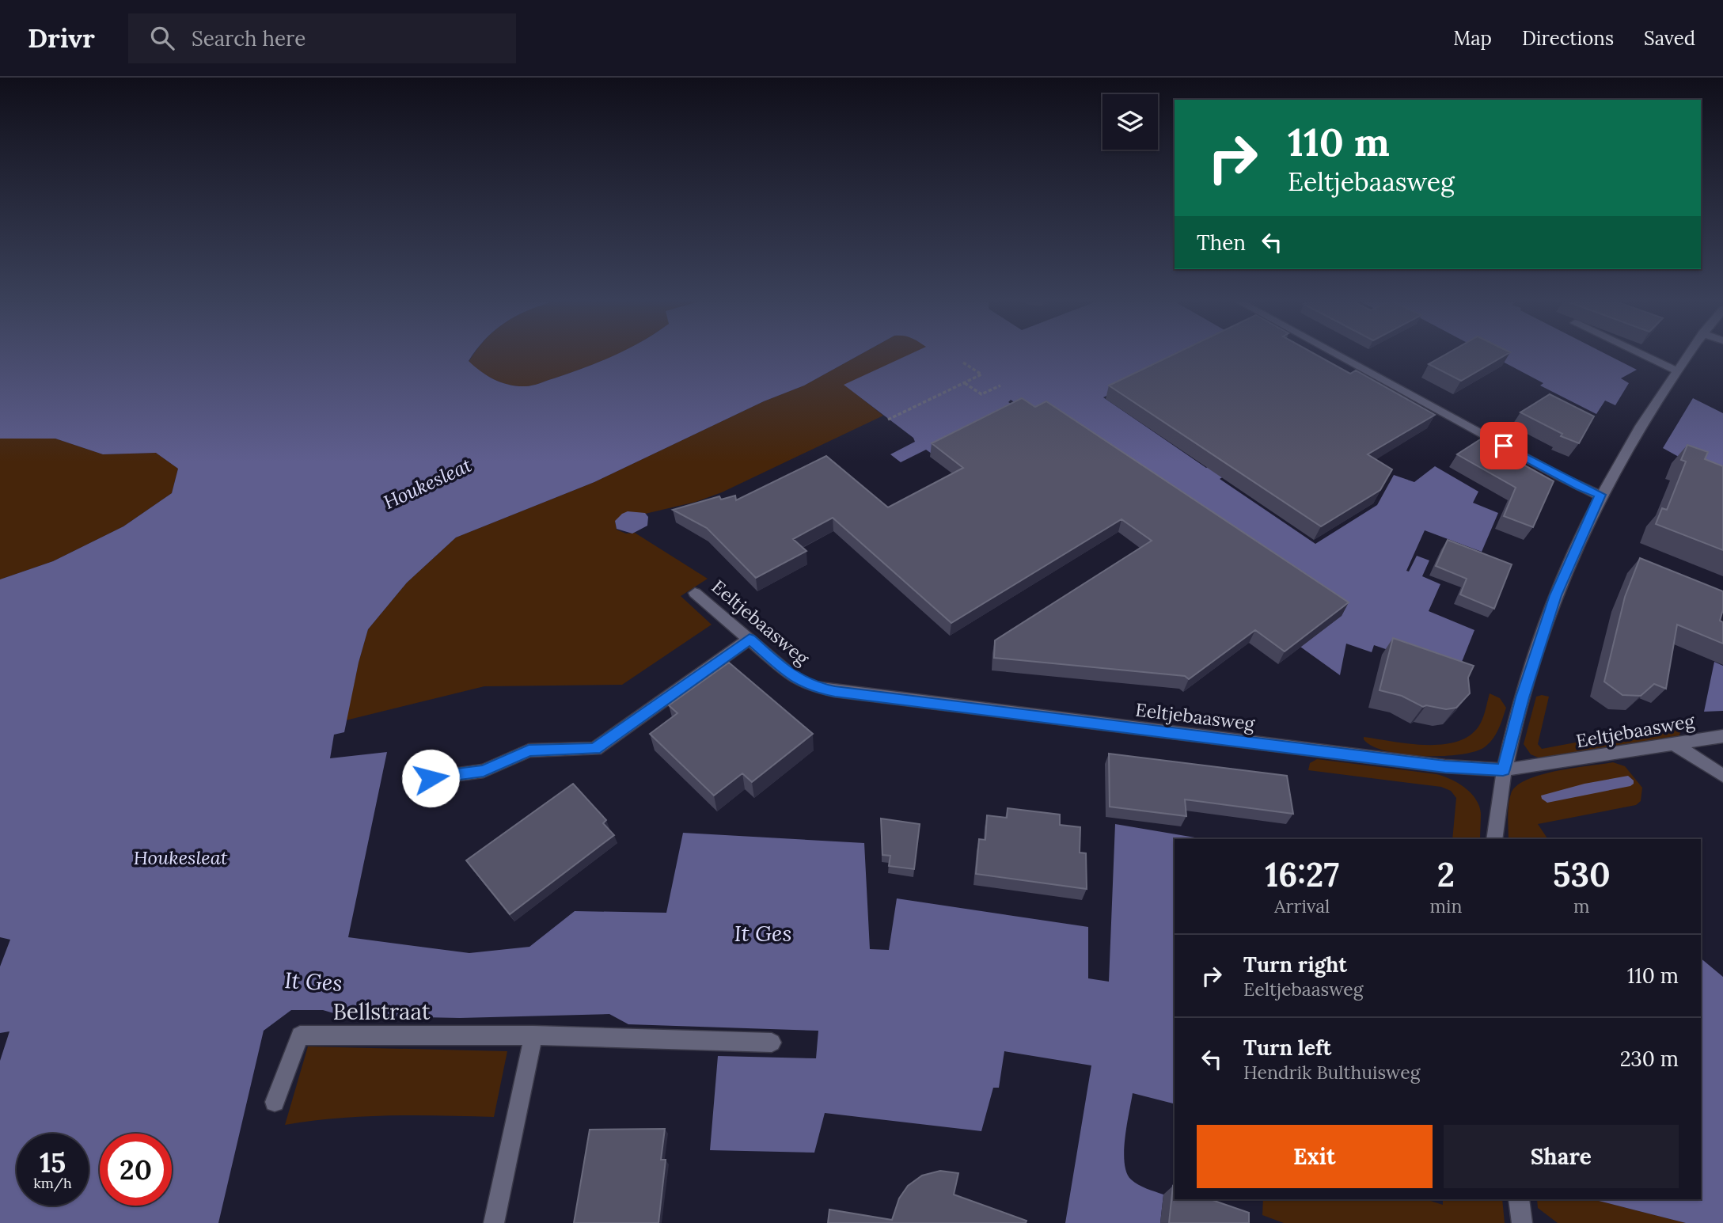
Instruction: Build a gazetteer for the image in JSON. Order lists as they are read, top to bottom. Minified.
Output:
{"streets":{"street":["Eeltjebaasweg","Bellstraat"]},"water":["Houkesleat","It Ges"],"page":{"header":"Drivr","search":"Search here","nav":["Map","Directions","Saved"],"turn":["110 m","Eeltjebaasweg"],"then":"Then","eta":["16:27","Arrival","2","min","530","m"],"list":[{"name":"Turn right","note":"Eeltjebaasweg","value":"110 m"},{"name":"Turn left","note":"Hendrik Bulthuisweg","value":"230 m"}],"buttons":["Exit","Share"],"speed":"15 km/h","limit":"20"}}
